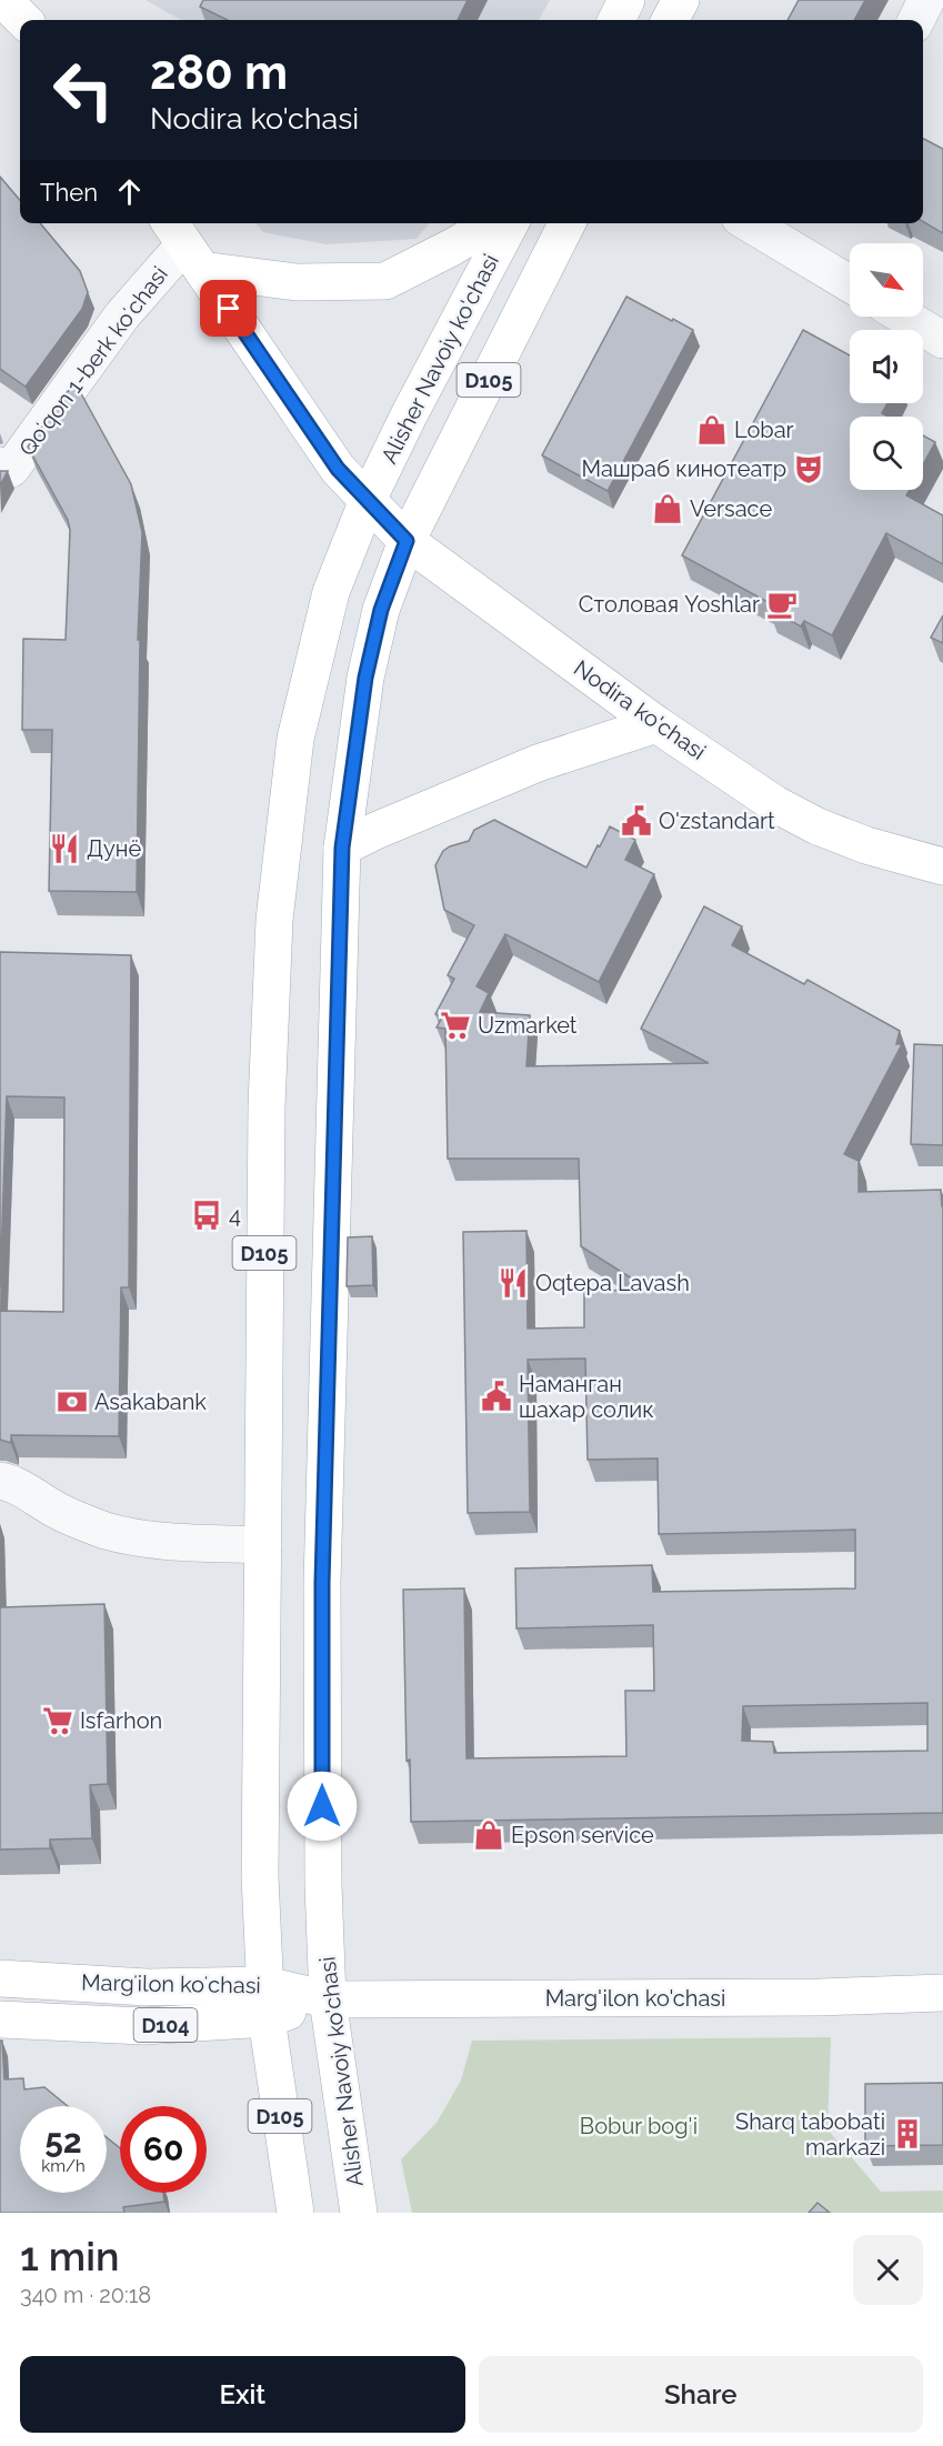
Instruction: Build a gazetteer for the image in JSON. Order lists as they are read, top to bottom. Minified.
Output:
{"streets":{"main road":["Alisher Navoiy ko'chasi","D105","Nodira ko'chasi","Margʻilon koʻchasi","Marg'ilon ko'chasi","D104"],"street":["Qoʻqon 1-berk koʻchasi"]},"crossings":[["Alisher Navoiy ko'chasi","D105"],["Alisher Navoiy ko'chasi","Nodira ko'chasi"],["Alisher Navoiy ko'chasi","Margʻilon koʻchasi"],["Alisher Navoiy ko'chasi","Marg'ilon ko'chasi"],["Qoʻqon 1-berk koʻchasi","Nodira ko'chasi"],["D105","Nodira ko'chasi"],["D105","Margʻilon koʻchasi"],["Margʻilon koʻchasi","Marg'ilon ko'chasi"]],"parks":["Bobur bog'i"],"places":{"shop":["Lobar","Versace","Epson service"],"theatre":["Машраб кинотеатр"],"cafe":["Столовая Yoshlar"],"public building":["O'zstandart","Наманган шахар солик"],"restaurant":["Дунё","Oqtepa Lavash"],"supermarket":["Uzmarket","Isfarhon"],"bus stop":["4"],"bank":["Asakabank"],"building":["Sharq tabobati markazi"]},"north":"bottom right","page":{"turn":["280 m","Nodira ko'chasi"],"then":"Then","speed":"52 km/h","limit":"60","heading":["1 min","340 m · 20:18"],"buttons":["Exit","Share"]}}
